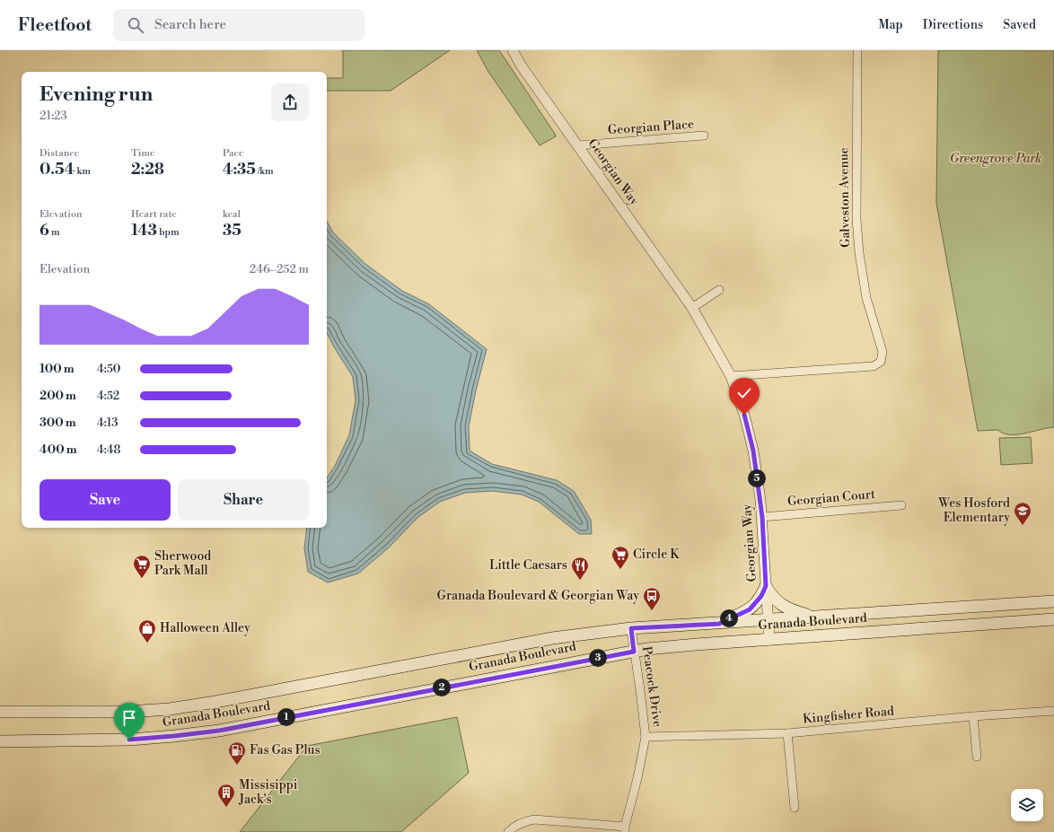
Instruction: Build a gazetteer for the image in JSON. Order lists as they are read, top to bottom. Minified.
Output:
{"streets":{"main road":["Granada Boulevard"],"street":["Georgian Place","Georgian Way","Galveston Avenue","Georgian Court","Peacock Drive","Kingfisher Road"]},"crossings":[["Georgian Place","Georgian Way"],["Georgian Way","Galveston Avenue"],["Georgian Way","Georgian Court"],["Georgian Way","Granada Boulevard"],["Granada Boulevard","Peacock Drive"],["Peacock Drive","Kingfisher Road"]],"parks":["Greengrove Park"],"places":{"school or university":["Wes Hosford Elementary"],"supermarket":["Circle K","Sherwood Park Mall"],"restaurant":["Little Caesars"],"bus stop":["Granada Boulevard & Georgian Way"],"shop":["Halloween Alley"],"fuel station":["Fas Gas Plus"],"building":["Missisippi Jack's"]},"page":{"header":"Fleetfoot","search":"Search here","nav":["Map","Directions","Saved"],"heading":["Evening run","21:23"],"stats":[["Distance","0.54 km"],["Time","2:28"],["Pace","4:35 /km"],["Elevation","6 m"],["Heart rate","143 bpm"],["kcal","35"]],"chart":["Elevation","246–252 m"],"list":[{"name":"100 m","note":"4:50"},{"name":"200 m","note":"4:52"},{"name":"300 m","note":"4:13"},{"name":"400 m","note":"4:48"}],"pins":["5","4","3","2","1"],"buttons":["Save","Share"]}}
